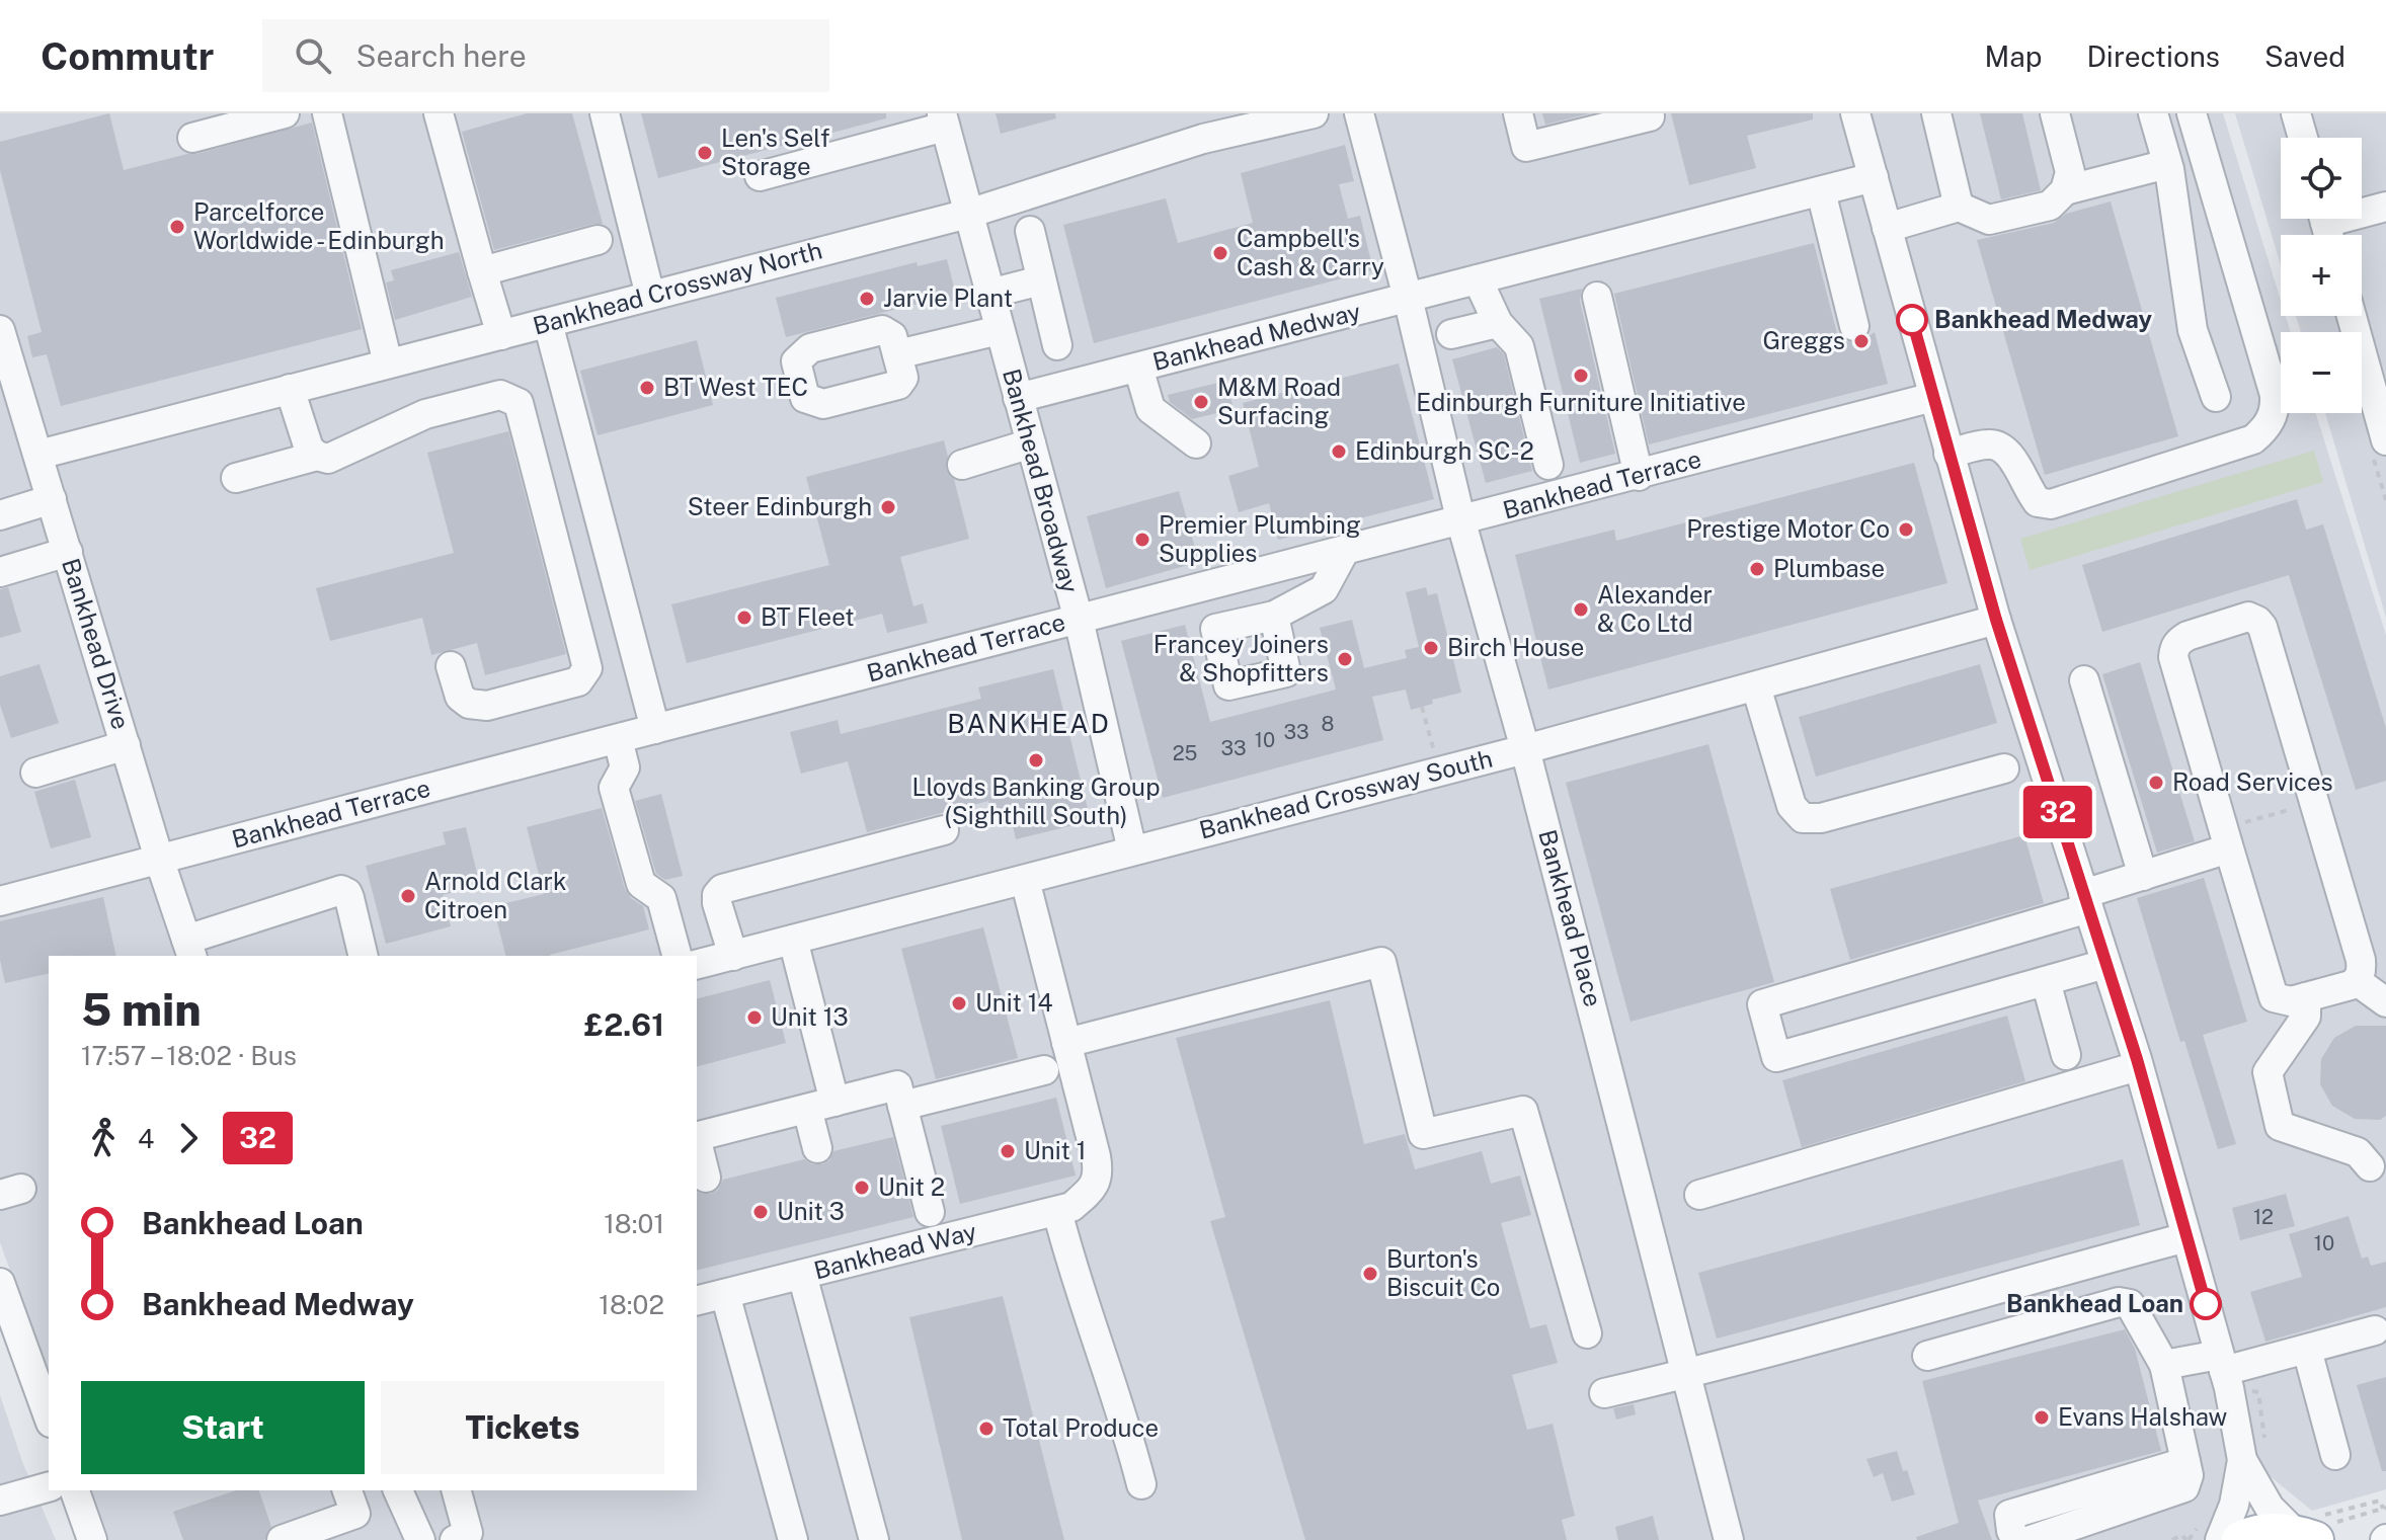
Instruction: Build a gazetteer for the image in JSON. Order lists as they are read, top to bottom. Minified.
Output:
{"streets":{"street":["Bankhead Crossway North","Bankhead Medway","Bankhead Broadway","Bankhead Terrace","Bankhead Drive","Bankhead Crossway South","Bankhead Place","Bankhead Way"]},"crossings":[["Bankhead Crossway North","Bankhead Broadway"],["Bankhead Crossway North","Bankhead Drive"],["Bankhead Medway","Bankhead Broadway"],["Bankhead Medway","Bankhead Place"],["Bankhead Broadway","Bankhead Terrace"],["Bankhead Broadway","Bankhead Crossway South"],["Bankhead Terrace","Bankhead Drive"],["Bankhead Terrace","Bankhead Place"],["Bankhead Crossway South","Bankhead Place"]],"districts":["BANKHEAD"],"places":["Len's Self Storage","Parcelforce Worldwide - Edinburgh","Campbell's Cash & Carry","Jarvie Plant","Bankhead Medway","Greggs","Edinburgh Furniture Initiative","BT West TEC","M&M Road Surfacing","Edinburgh SC-2","Steer Edinburgh","Prestige Motor Co","Premier Plumbing Supplies","Plumbase","Alexander & Co Ltd","BT Fleet","Birch House","Francey Joiners & Shopfitters","Lloyds Banking Group (Sighthill South)","Road Services","Arnold Clark Citroen","Unit 14","Unit 13","Unit 1","Unit 2","Unit 3","Burton's Biscuit Co","Bankhead Loan","Evans Halshaw","Total Produce"],"lines":["bus line 32"],"house_numbers":["8","33","10","33","25","12","10"],"page":{"header":"Commutr","search":"Search here","nav":["Map","Directions","Saved"],"on_map":"32","map_buttons":["+","−"],"heading":["5 min","17:57 – 18:02 · Bus","£2.61"],"legs":["4","32"],"list":[{"name":"Bankhead Loan","value":"18:01"},{"name":"Bankhead Medway","value":"18:02"}],"buttons":["Start","Tickets"]}}
